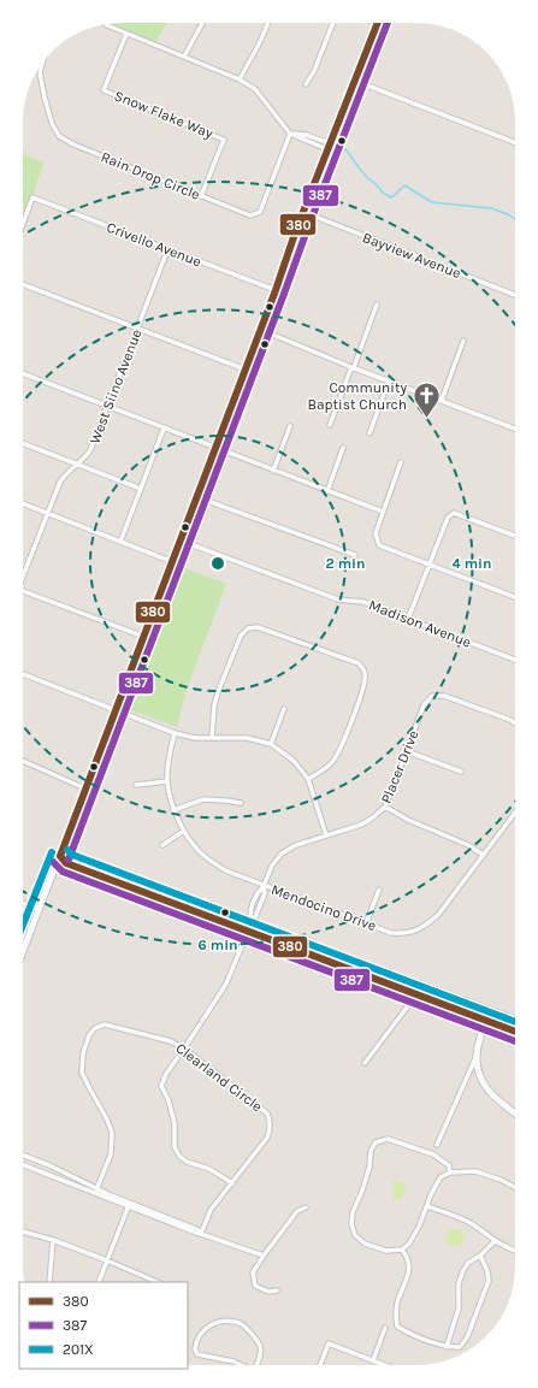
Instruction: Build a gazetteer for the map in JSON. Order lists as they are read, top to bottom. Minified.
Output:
{"streets":{"street":["Snow Flake Way","Rain Drop Circle","Crivello Avenue","Bayview Avenue","West Siino Avenue","Madison Avenue","Placer Drive","Mendocino Drive","Clearland Circle"]},"crossings":[["Snow Flake Way","Rain Drop Circle"],["Crivello Avenue","West Siino Avenue"],["Placer Drive","Mendocino Drive"],["Placer Drive","Clearland Circle"]],"places":{"church":["Community Baptist Church"]},"lines":["transit line 380","transit line 387","transit line 201X"],"legend":["380","387","201X"],"rings":["2 min","4 min","6 min"]}
